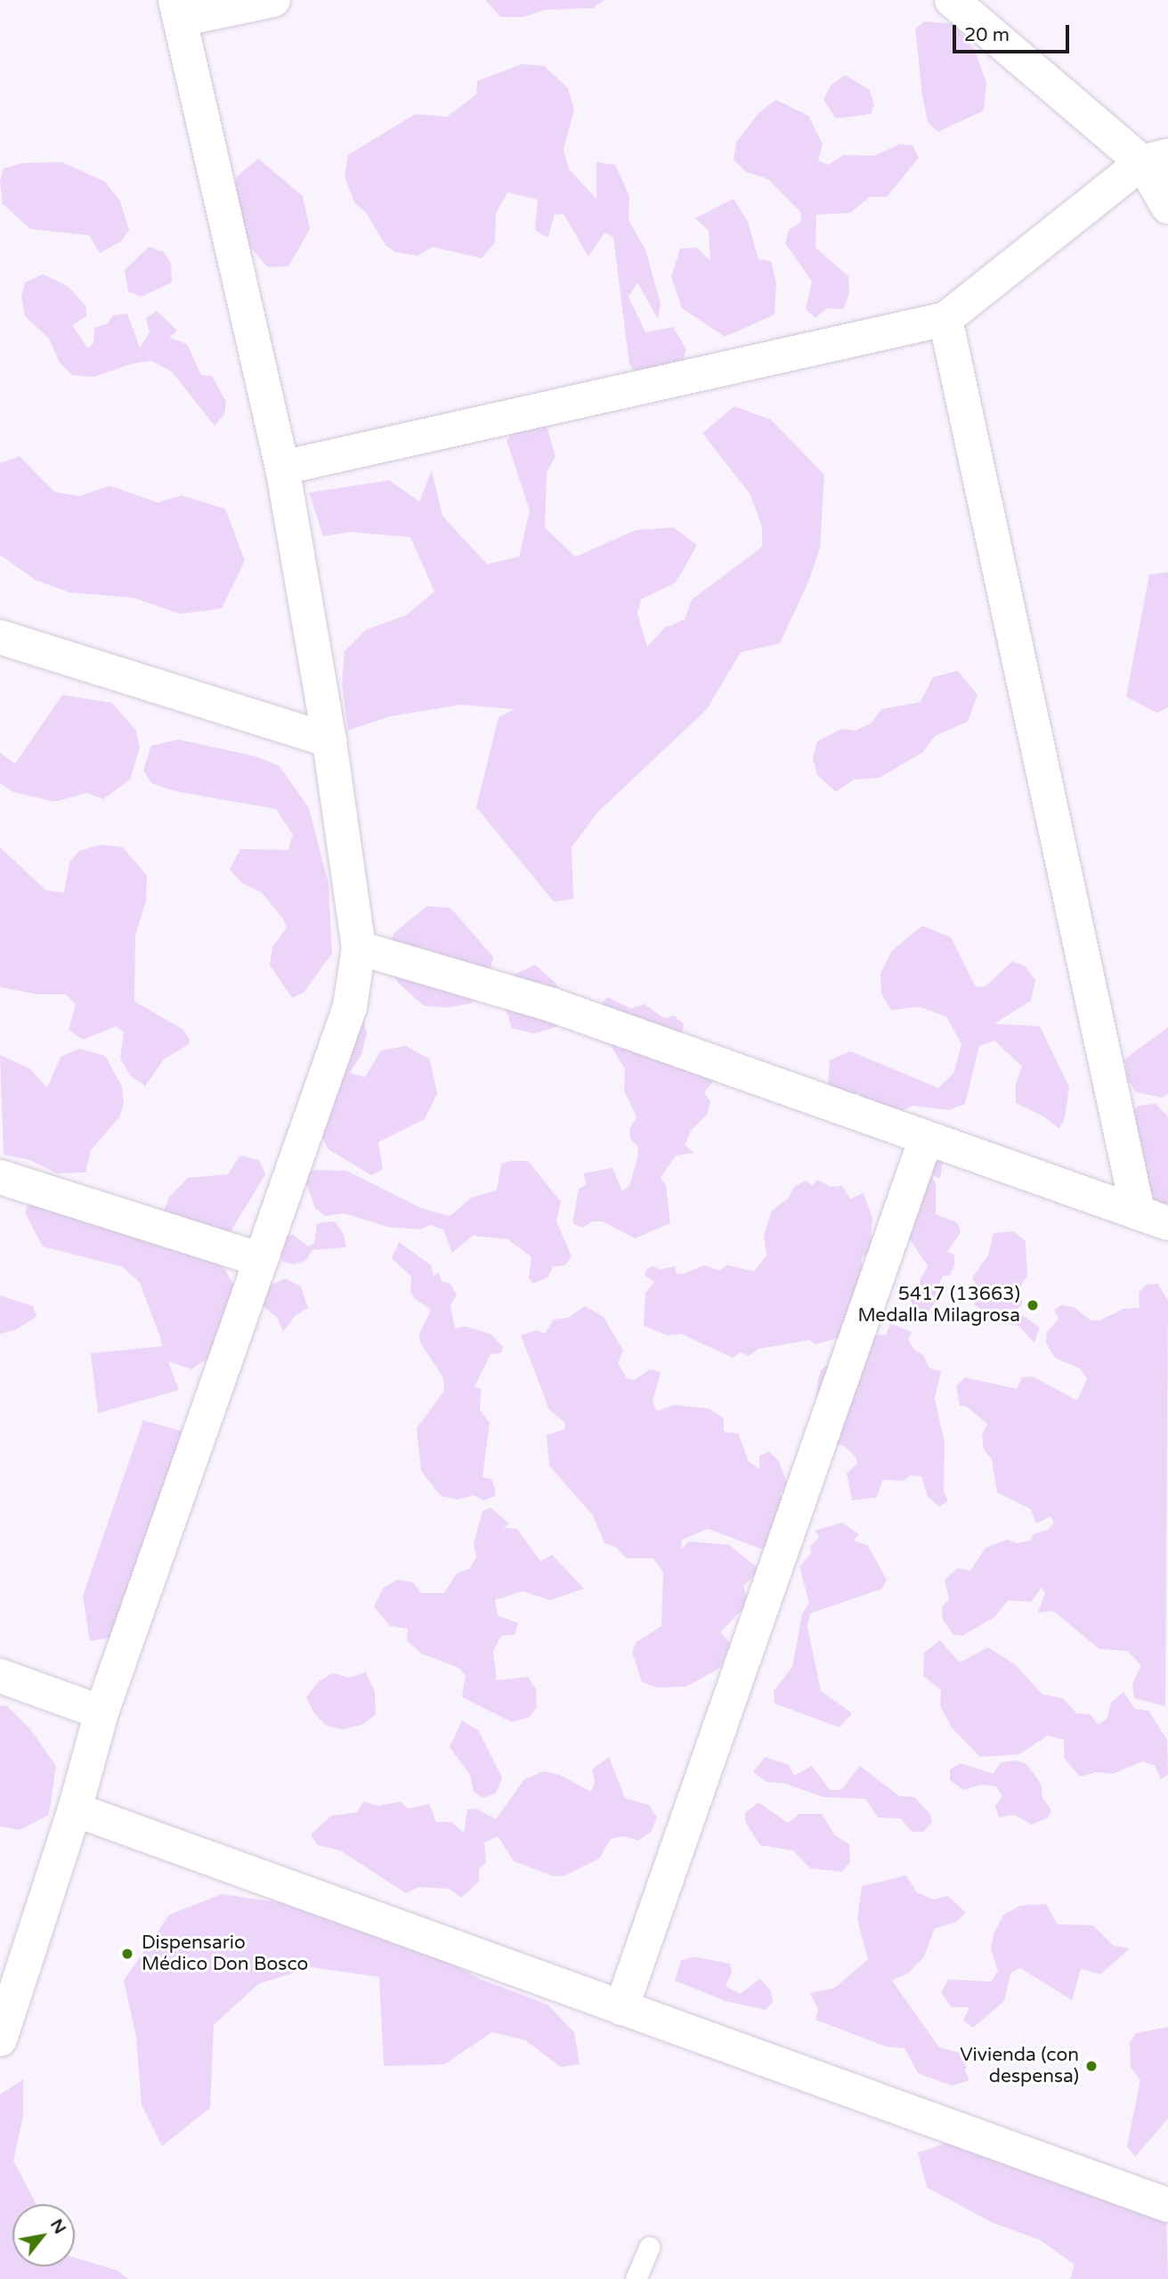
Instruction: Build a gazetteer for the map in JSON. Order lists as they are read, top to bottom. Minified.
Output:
{"places":["5417 (13663) Medalla Milagrosa","Dispensario Médico Don Bosco","Vivienda (con despensa)"],"scale_bar":"20 m","north":"top right"}
